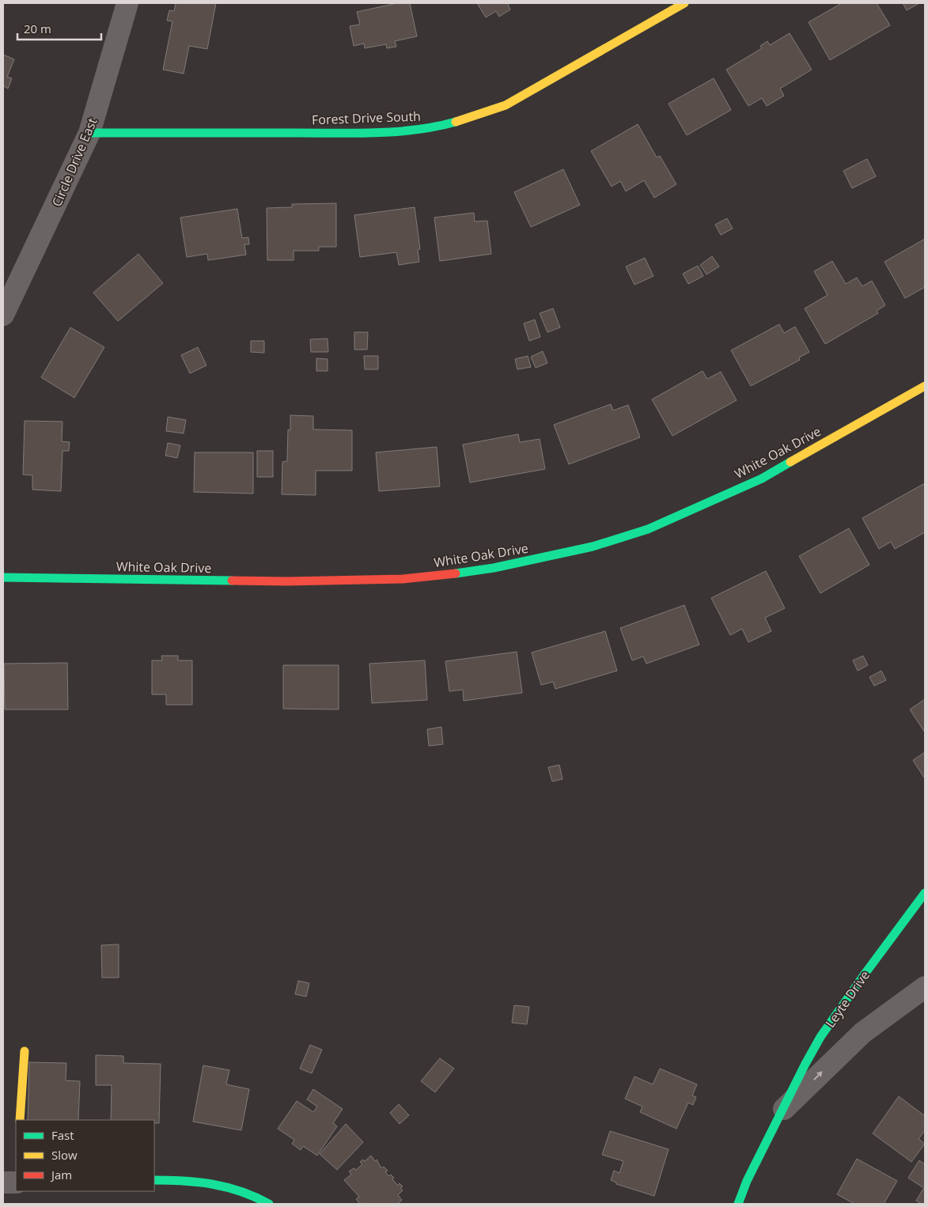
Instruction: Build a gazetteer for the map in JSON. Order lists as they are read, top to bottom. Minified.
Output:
{"streets":{"street":["Forest Drive South","Circle Drive East","White Oak Drive","Leyte Drive"]},"crossings":[["Forest Drive South","Circle Drive East"]],"legend":["Fast","Slow","Jam"],"scale_bar":"20 m"}
